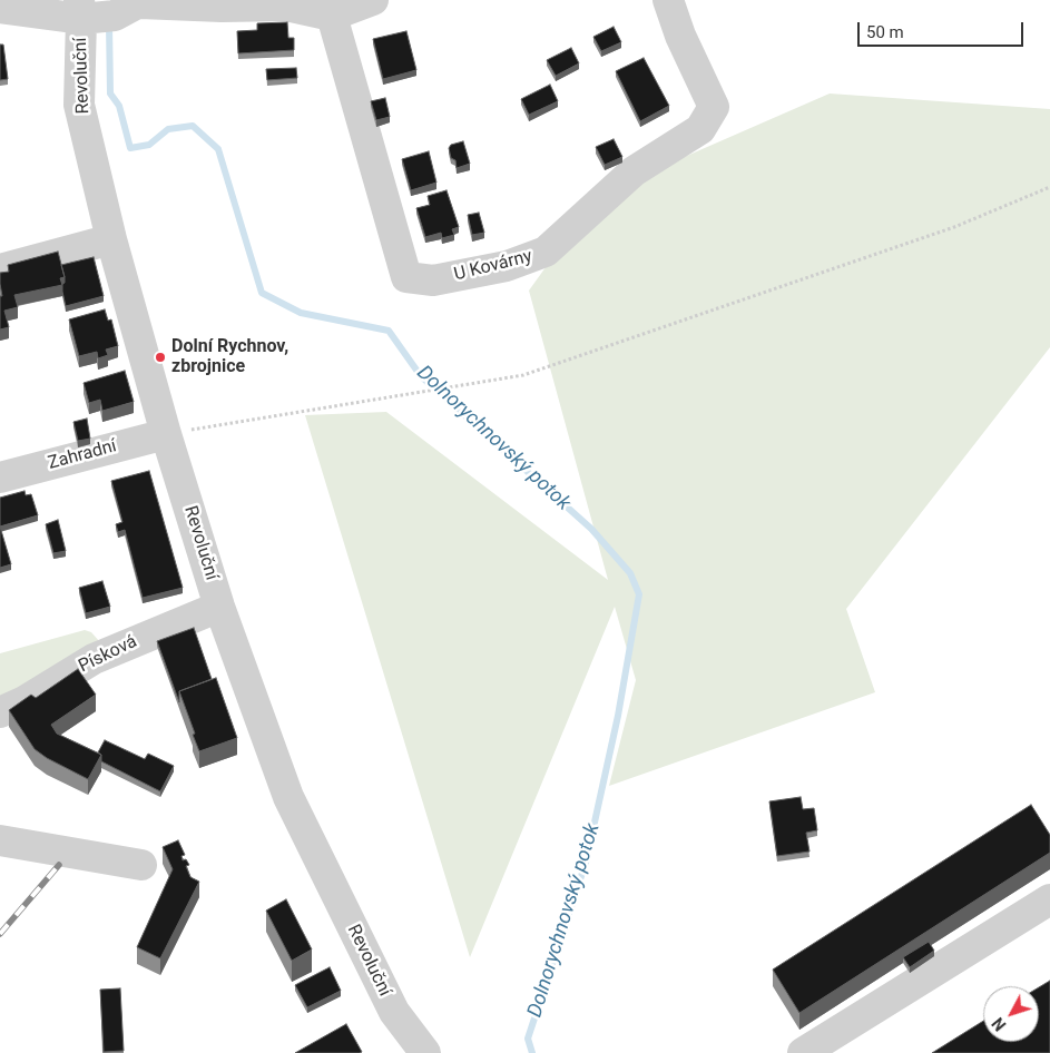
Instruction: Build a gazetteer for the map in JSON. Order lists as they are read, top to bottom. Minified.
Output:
{"streets":{"street":["Revoluční","U Kovárny","Zahradní","Písková"]},"crossings":[["Revoluční","Zahradní"],["Revoluční","Písková"]],"water":["Dolnorychnovský potok"],"places":["Dolní Rychnov, zbrojnice"],"scale_bar":"50 m","north":"bottom left"}
